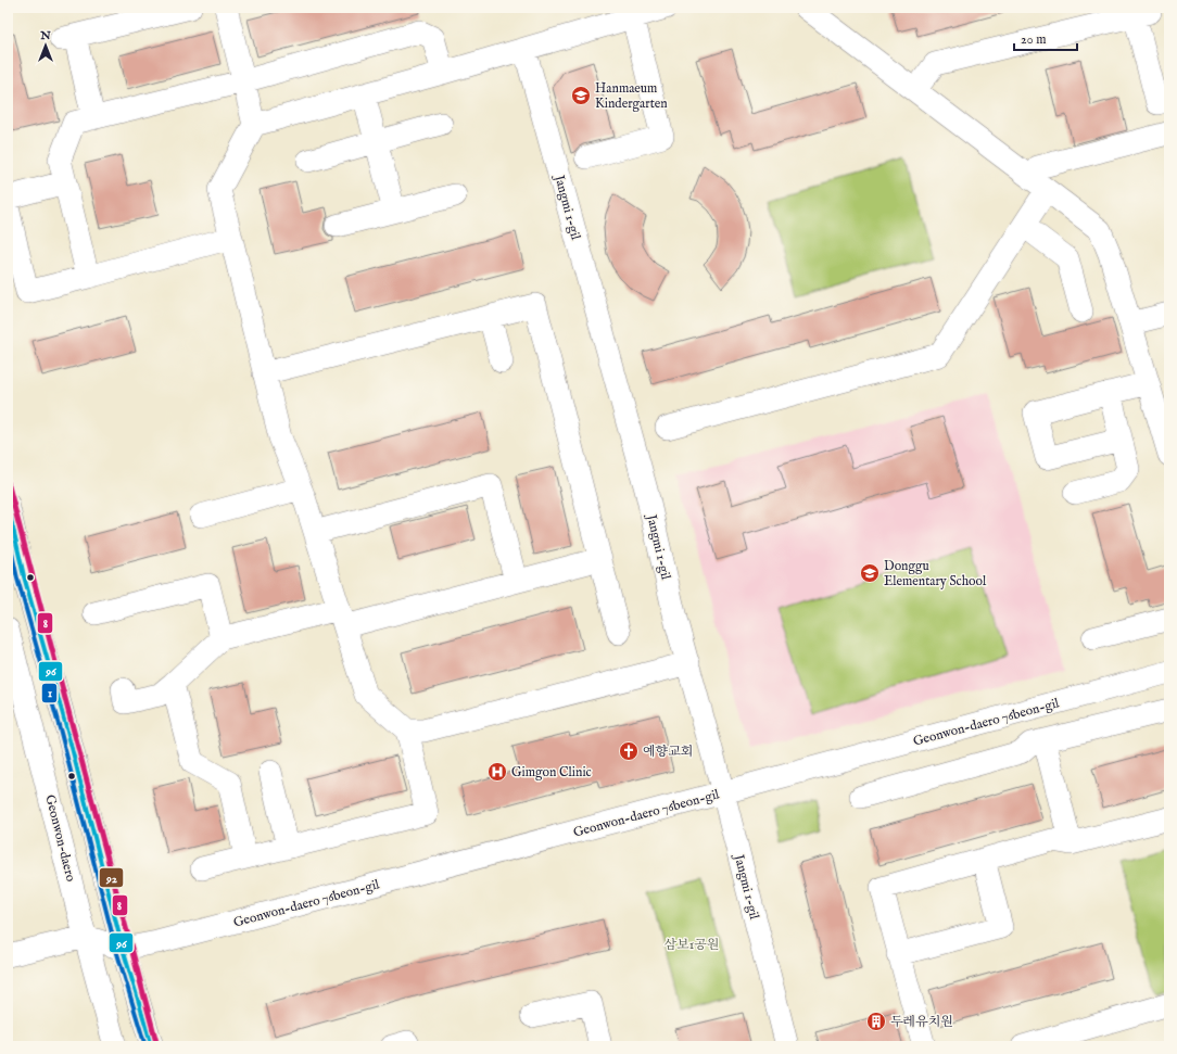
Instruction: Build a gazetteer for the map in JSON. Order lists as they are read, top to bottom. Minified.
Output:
{"streets":{"street":["Jangmi 1-gil","Geonwon-daero 76beon-gil","Geonwon-daero"]},"crossings":[["Jangmi 1-gil","Geonwon-daero 76beon-gil"]],"parks":["삼보1공원"],"places":{"school or university":["Hanmaeum Kindergarten","Donggu Elementary School"],"church":["예향교회"],"hospital":["Gimgon Clinic"],"building":["두레유치원"]},"lines":["transit line 8","transit line 92","transit line 96","transit line 1"],"scale_bar":"20 m","north":"top"}
